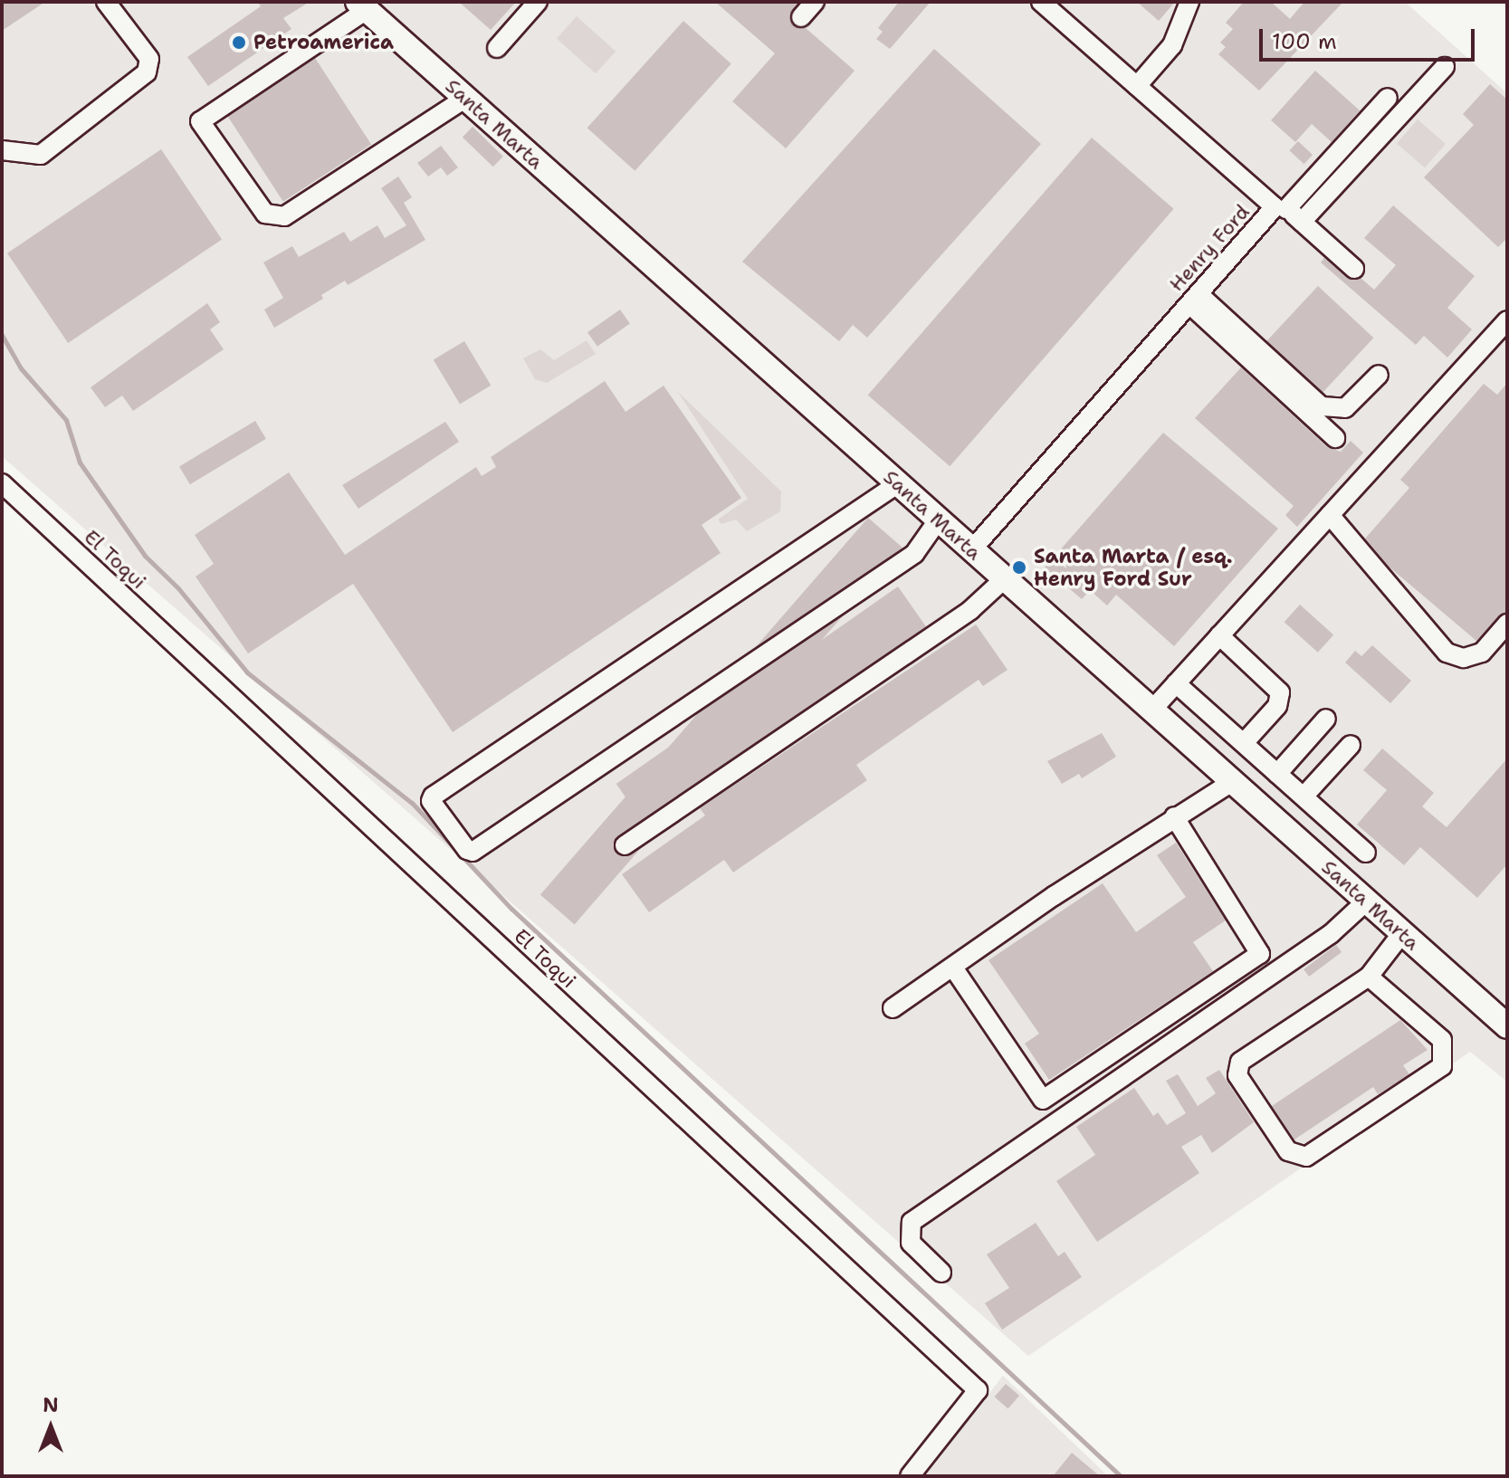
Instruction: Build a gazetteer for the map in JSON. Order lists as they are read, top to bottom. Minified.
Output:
{"streets":{"main road":["Santa Marta"],"street":["Henry Ford","El Toqui"]},"crossings":[["Santa Marta","Henry Ford"]],"places":["Petroamerica","Santa Marta / esq. Henry Ford Sur"],"scale_bar":"100 m","north":"top"}
